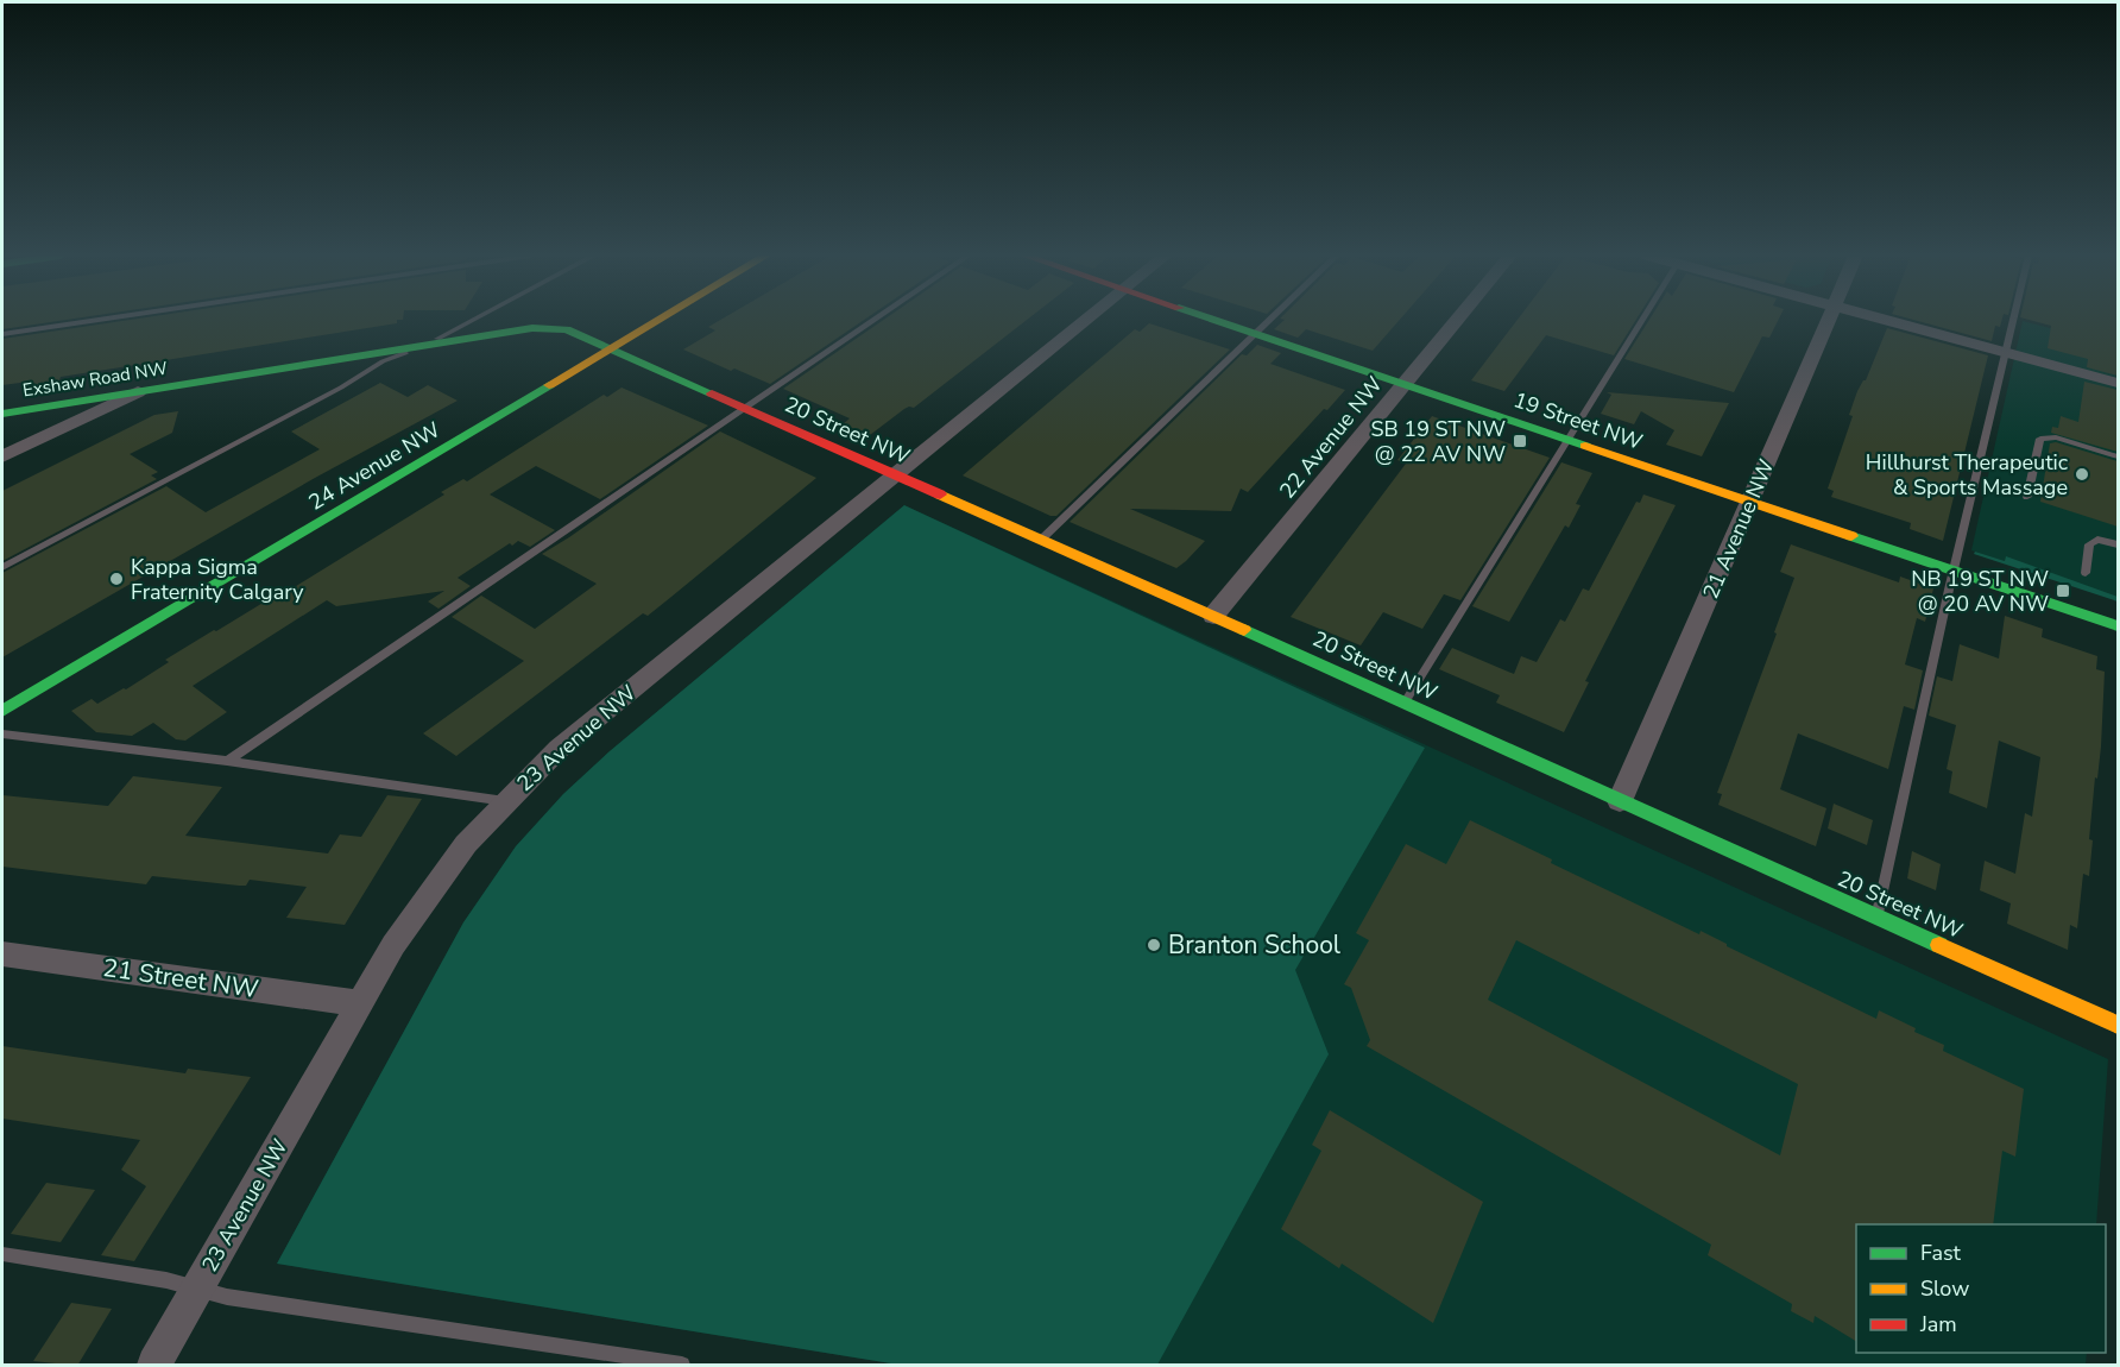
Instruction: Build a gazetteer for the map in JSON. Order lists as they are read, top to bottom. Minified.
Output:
{"streets":{"street":["Exshaw Road NW","19 Street NW","20 Street NW","22 Avenue NW","24 Avenue NW","21 Avenue NW","23 Avenue NW","21 Street NW"]},"crossings":[["Exshaw Road NW","20 Street NW"],["Exshaw Road NW","24 Avenue NW"],["19 Street NW","22 Avenue NW"],["19 Street NW","21 Avenue NW"],["20 Street NW","22 Avenue NW"],["20 Street NW","24 Avenue NW"],["20 Street NW","21 Avenue NW"],["20 Street NW","23 Avenue NW"],["23 Avenue NW","21 Street NW"]],"places":{"transit":["SB 19 ST NW @ 22 AV NW","NB 19 ST NW @ 20 AV NW"],"other":["Hillhurst Therapeutic & Sports Massage","Kappa Sigma Fraternity Calgary","Branton School"]},"legend":["Fast","Slow","Jam"]}
